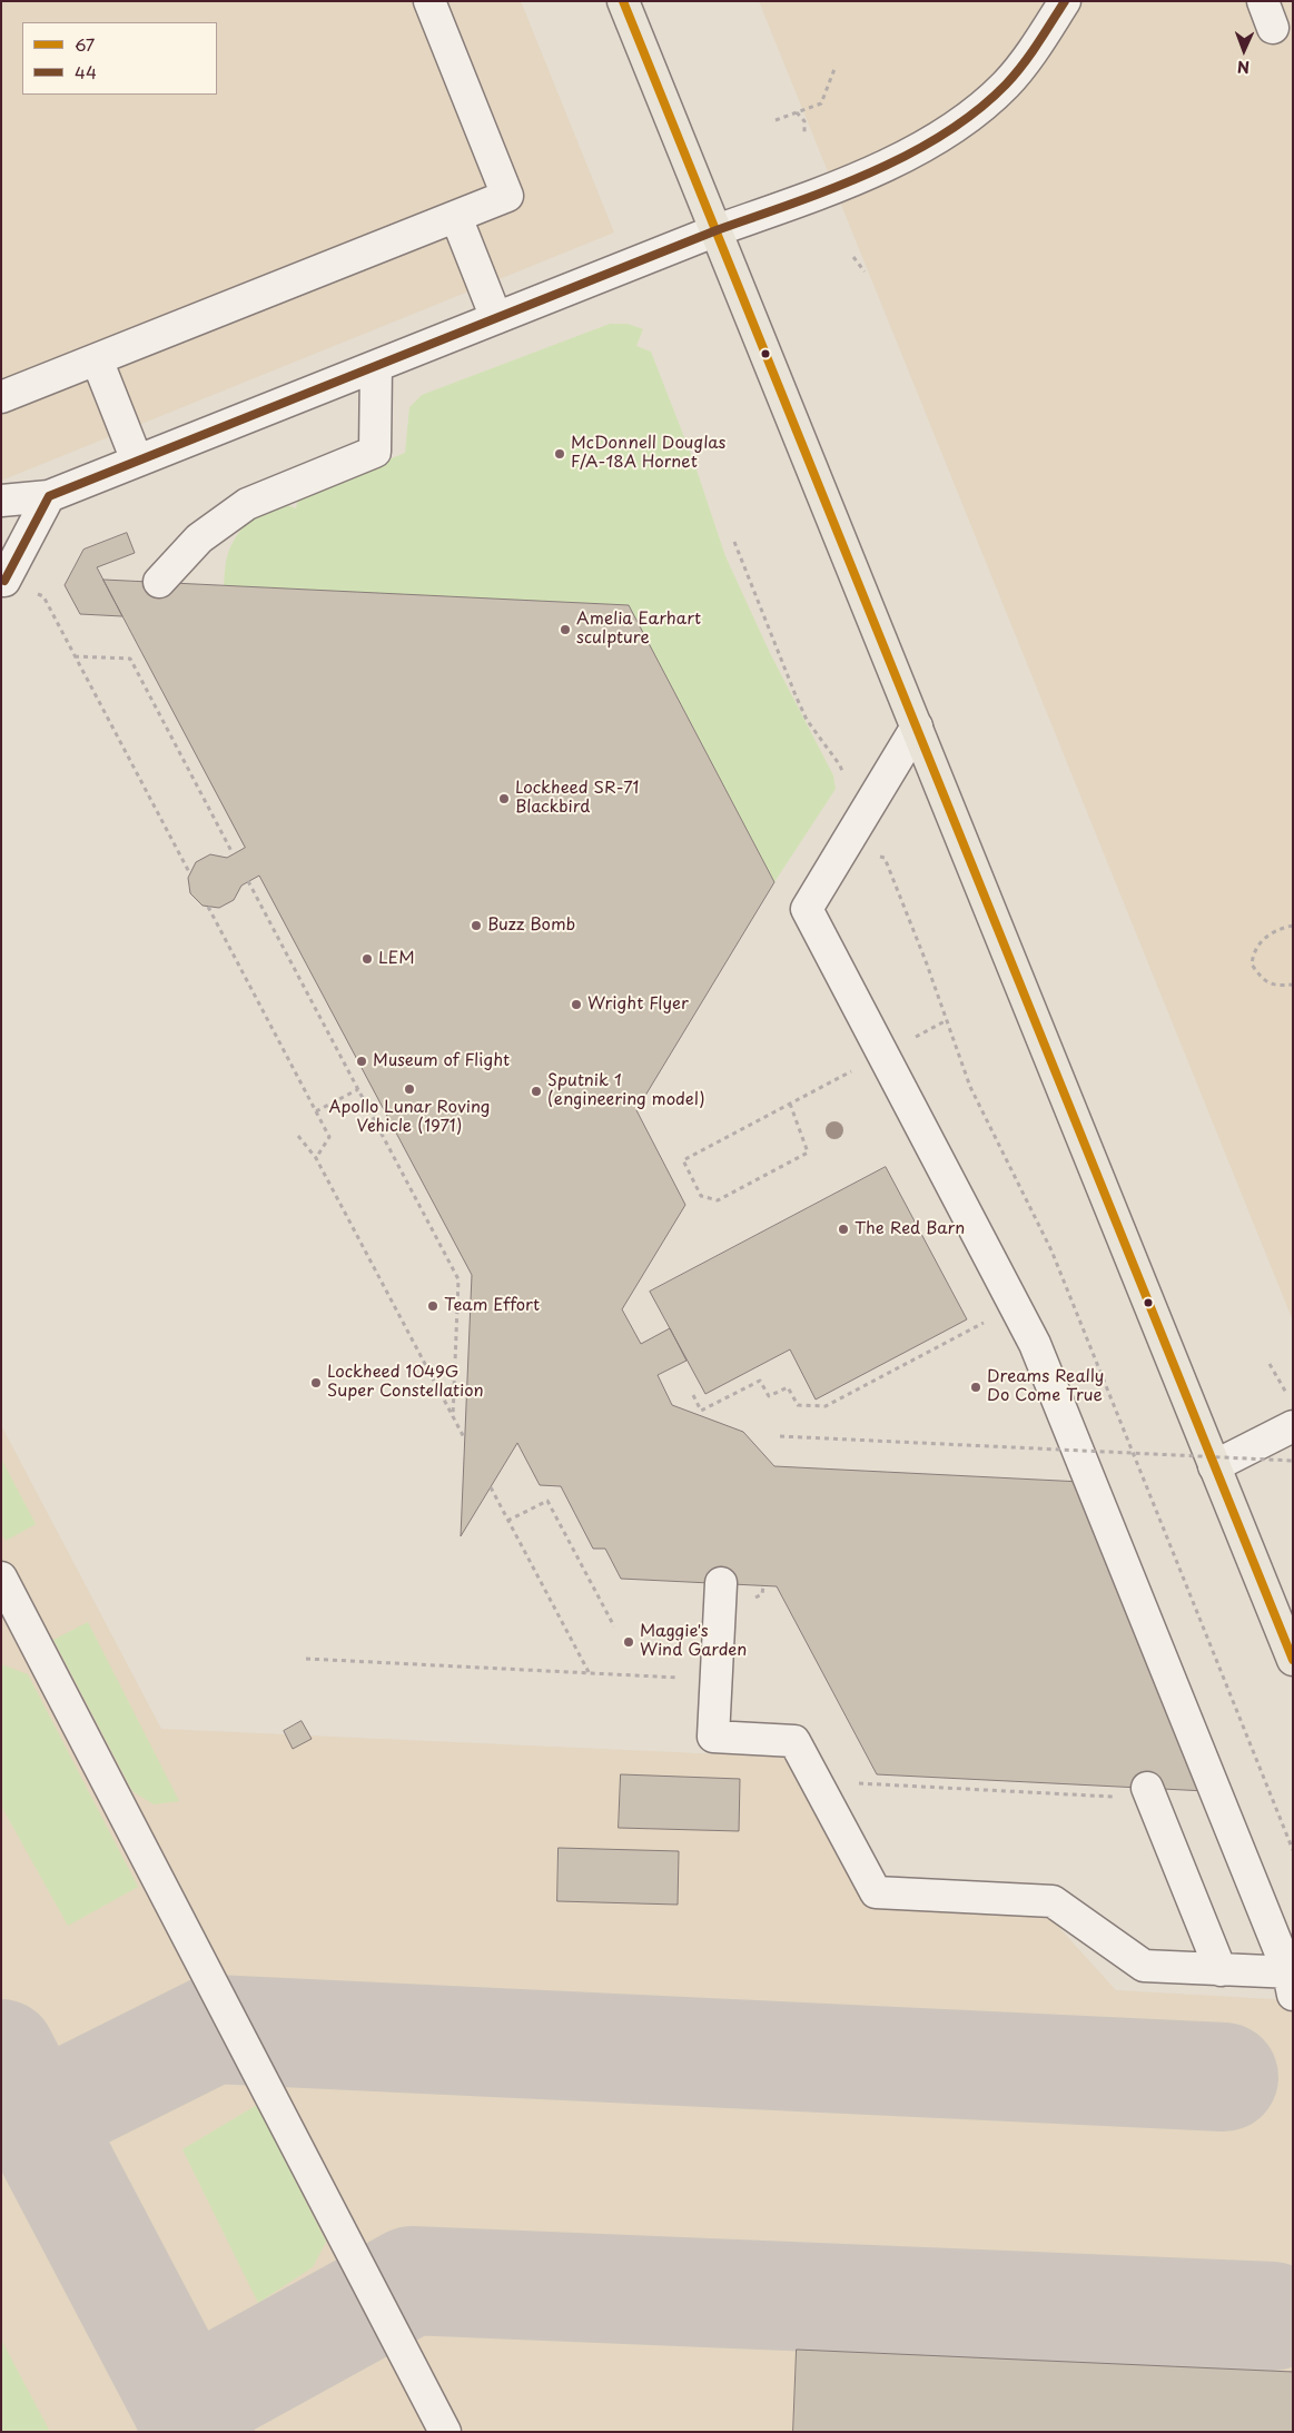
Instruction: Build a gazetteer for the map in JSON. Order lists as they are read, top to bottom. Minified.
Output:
{"places":["McDonnell Douglas F/A-18A Hornet","Amelia Earhart sculpture","Lockheed SR-71 Blackbird","Buzz Bomb","LEM","Wright Flyer","Museum of Flight","Apollo Lunar Roving Vehicle (1971)","Sputnik 1 (engineering model)","The Red Barn","Team Effort","Lockheed 1049G Super Constellation","Dreams Really Do Come True","Maggie's Wind Garden"],"lines":["transit line 67","transit line 44"],"legend":["67","44"],"north":"bottom"}
